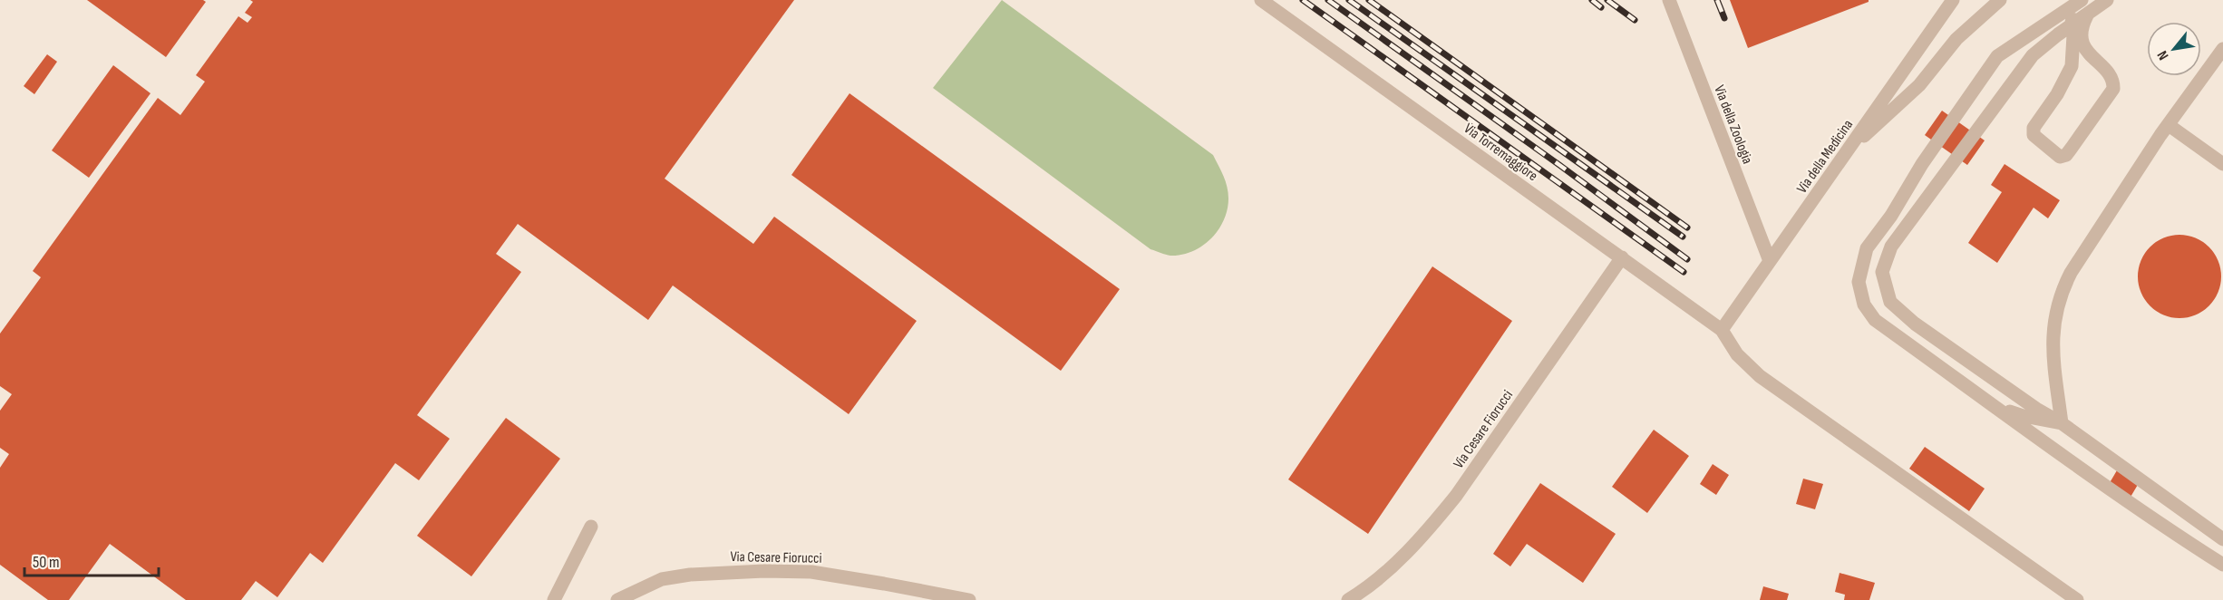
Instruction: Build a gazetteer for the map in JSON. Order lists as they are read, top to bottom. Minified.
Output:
{"streets":{"street":["Via della Zoologia","Via Torremaggiore","Via della Medicina","Via Cesare Fiorucci"]},"crossings":[["Via della Zoologia","Via della Medicina"],["Via Torremaggiore","Via della Medicina"],["Via Torremaggiore","Via Cesare Fiorucci"]],"scale_bar":"50 m","north":"bottom left"}
